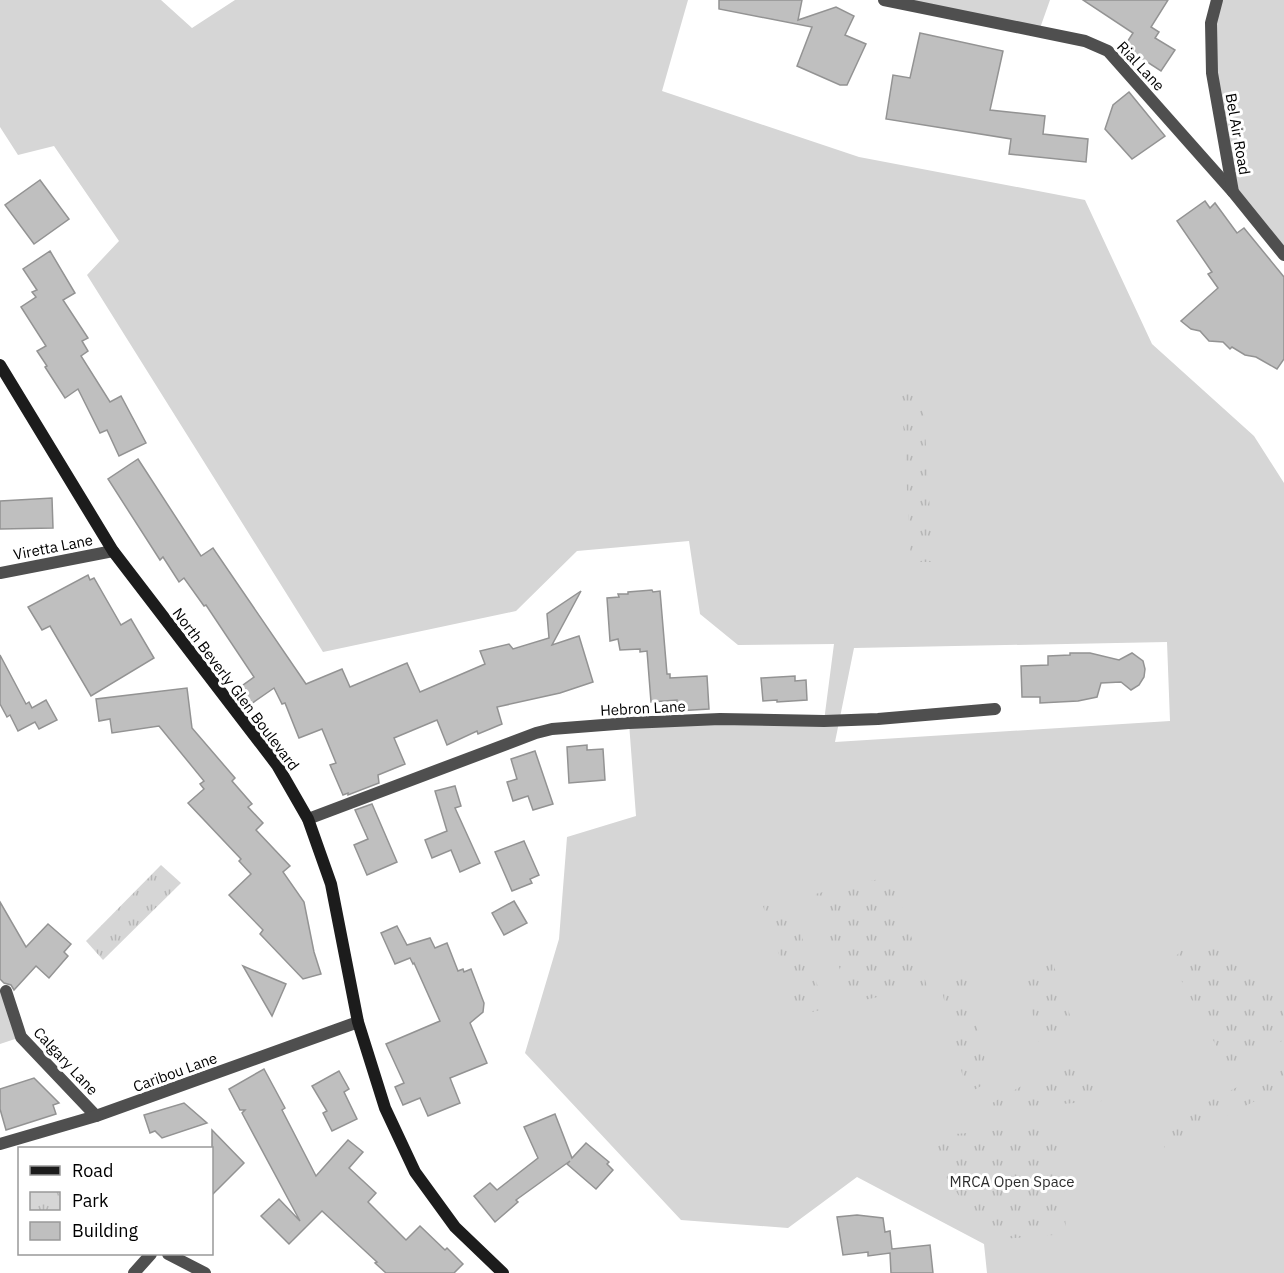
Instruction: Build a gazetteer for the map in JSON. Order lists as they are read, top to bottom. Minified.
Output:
{"streets":{"main road":["North Beverly Glen Boulevard"],"street":["Rial Lane","Bel Air Road","Viretta Lane","Hebron Lane","Calgary Lane","Caribou Lane"]},"crossings":[["Rial Lane","Bel Air Road"],["Viretta Lane","North Beverly Glen Boulevard"],["North Beverly Glen Boulevard","Hebron Lane"],["North Beverly Glen Boulevard","Caribou Lane"],["Calgary Lane","Caribou Lane"]],"parks":["MRCA Open Space"],"legend":["Road","Park","Building"]}
